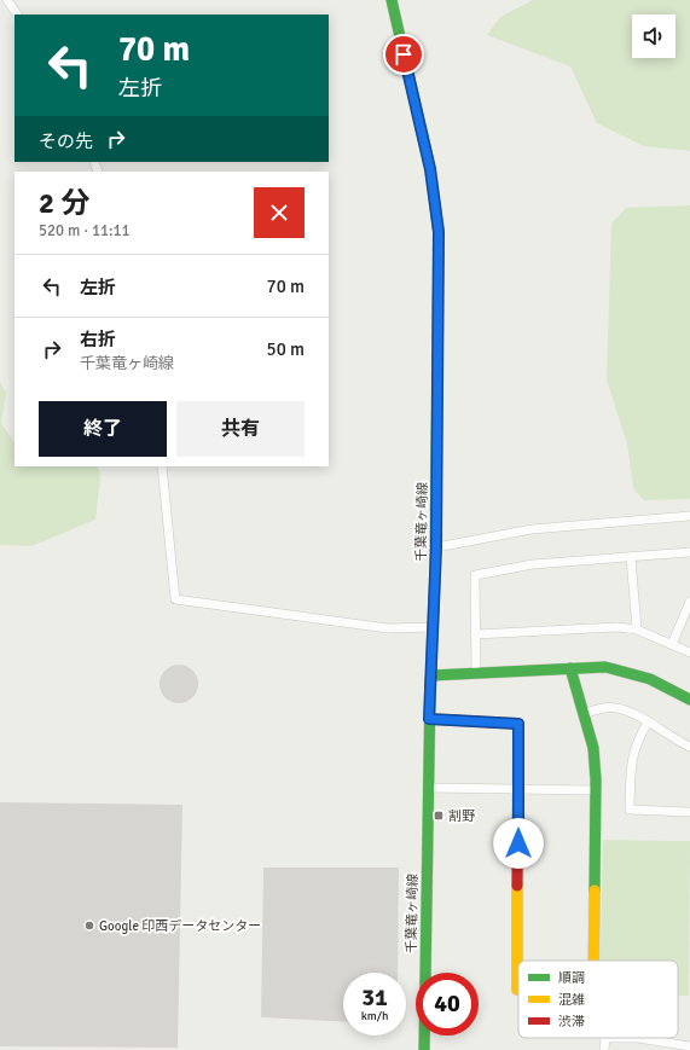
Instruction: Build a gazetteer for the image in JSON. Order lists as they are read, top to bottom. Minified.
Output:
{"streets":{"main road":["千葉竜ヶ崎線"]},"places":{"transit":["割野"],"other":["Google 印西データセンター"]},"legend":["順調","混雑","渋滞"],"page":{"turn":["70 m","左折"],"then":"その先","heading":["2 分","520 m · 11:11"],"list":[{"name":"左折","value":"70 m"},{"name":"右折","note":"千葉竜ヶ崎線","value":"50 m"}],"buttons":["終了","共有"],"speed":"31 km/h","limit":"40"}}
